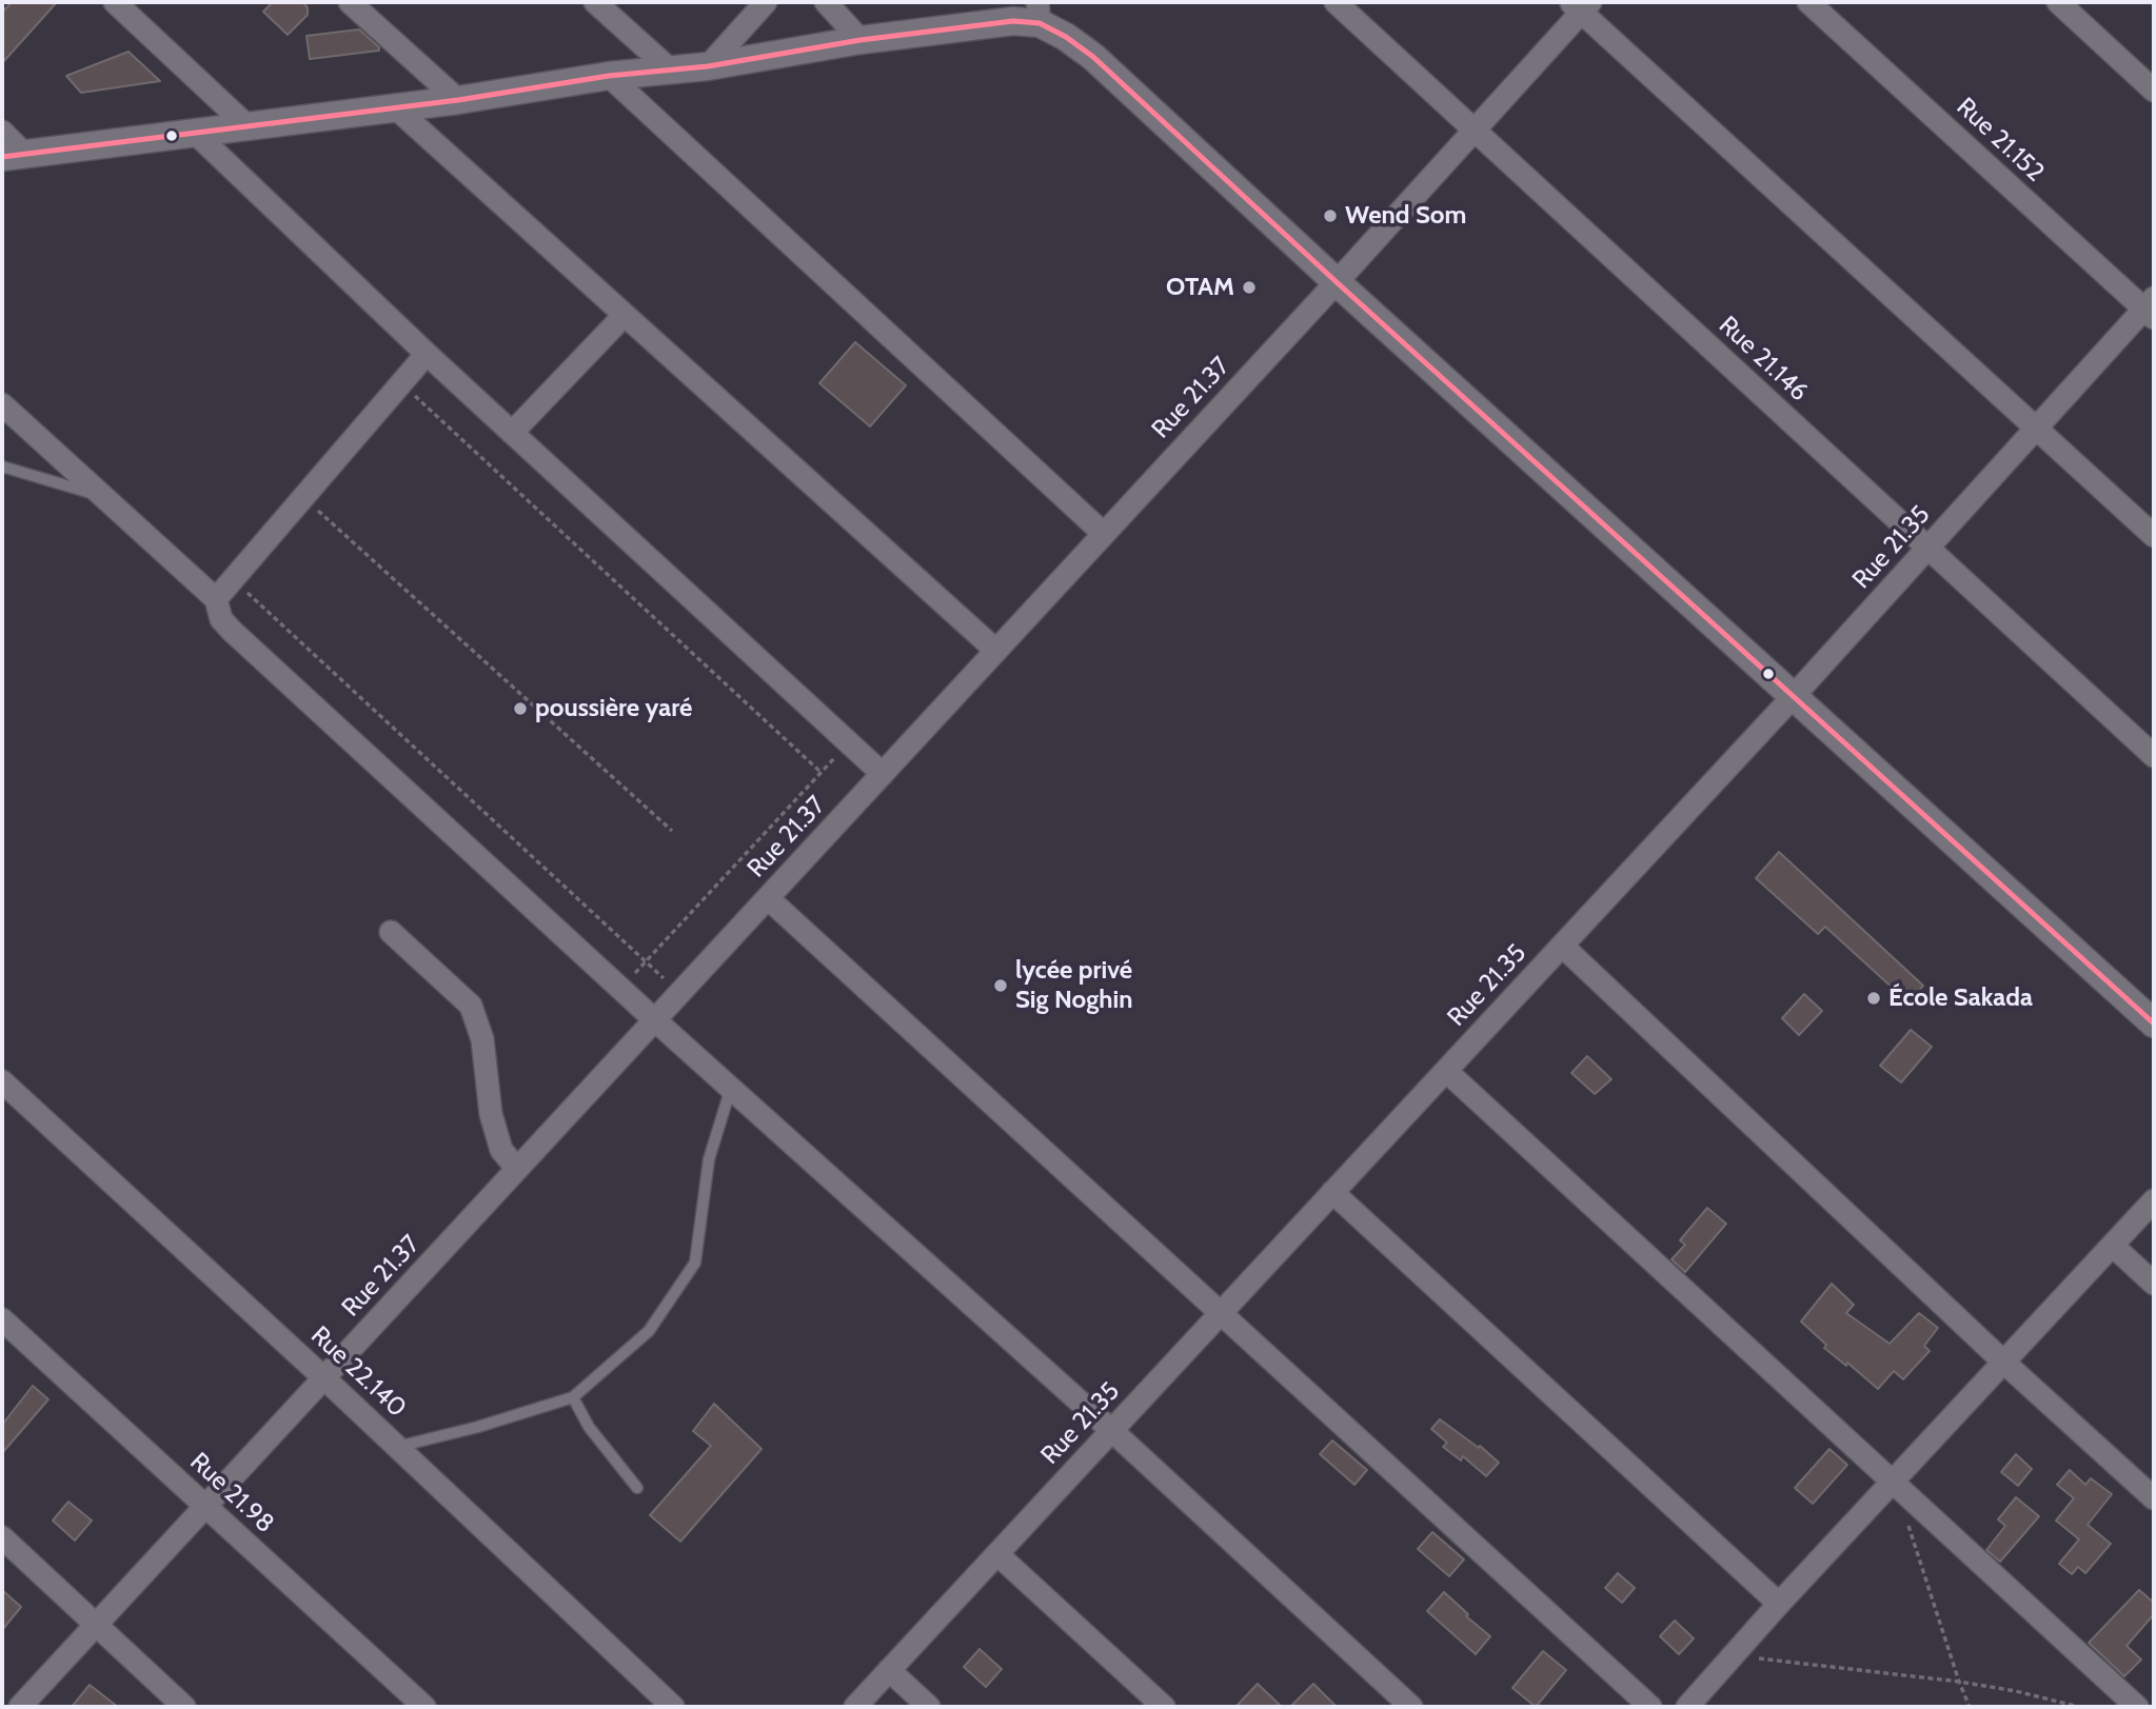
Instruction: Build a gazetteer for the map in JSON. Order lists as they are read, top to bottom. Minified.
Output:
{"streets":{"street":["Rue 21.152","Rue 21.146","Rue 21.37","Rue 21.35","Rue 22.140","Rue 21.98"]},"crossings":[["Rue 21.152","Rue 21.35"],["Rue 21.146","Rue 21.37"],["Rue 21.146","Rue 21.35"],["Rue 21.37","Rue 22.140"],["Rue 21.37","Rue 21.98"]],"places":["Wend Som","OTAM","poussière yaré","lycée privé Sig Noghin","École Sakada"]}
